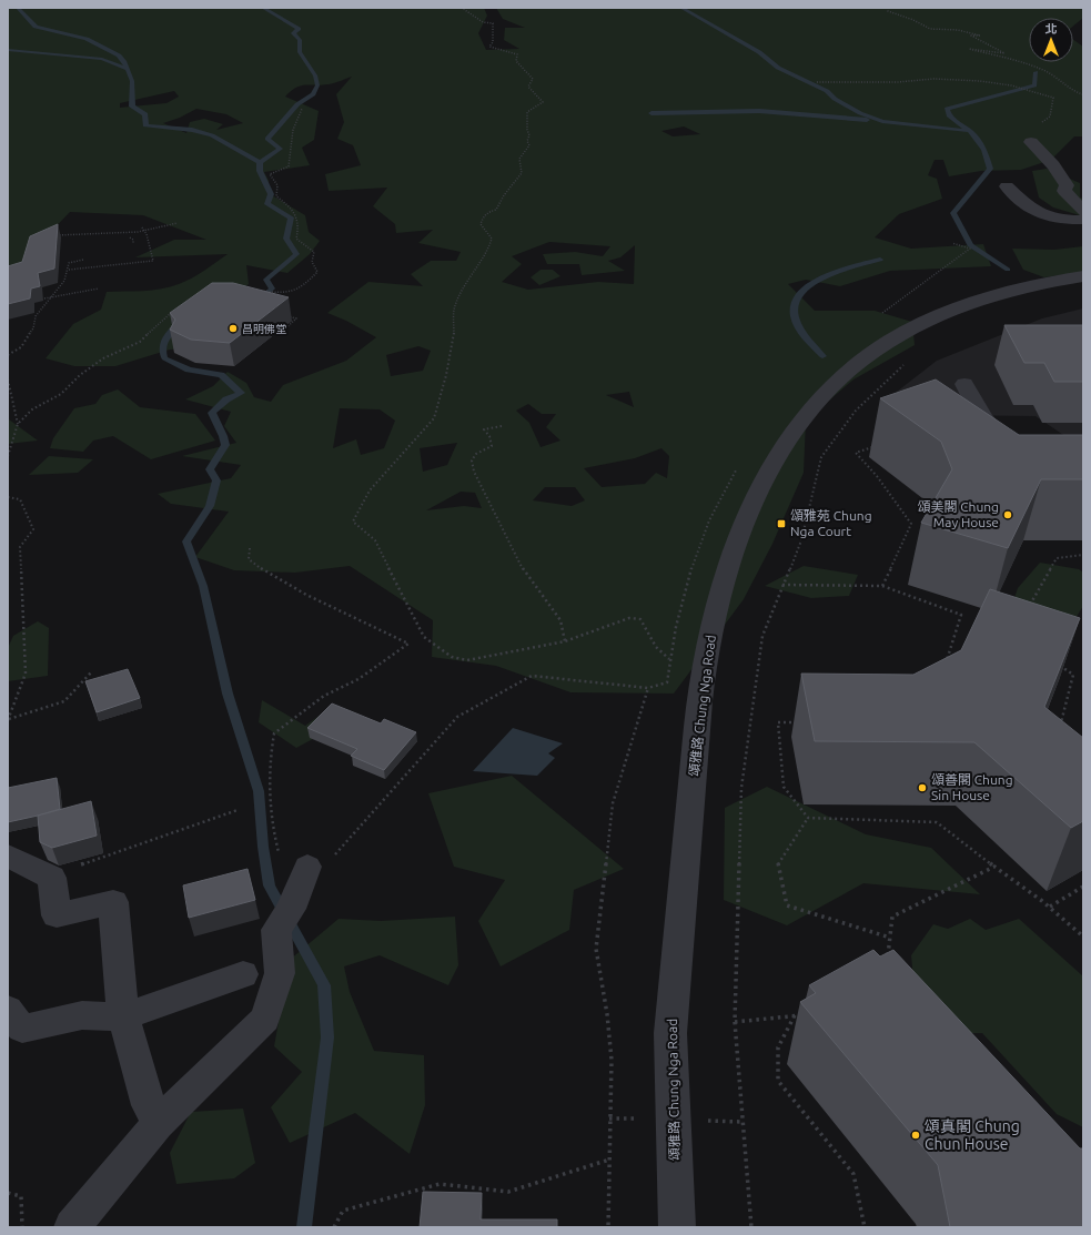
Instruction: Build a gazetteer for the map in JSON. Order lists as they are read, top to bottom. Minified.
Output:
{"streets":{"street":["頌雅路 Chung Nga Road"]},"places":{"other":["昌明佛堂","頌美閣 Chung May House","頌善閣 Chung Sin House","頌真閣 Chung Chun House"],"transit":["頌雅苑 Chung Nga Court"]},"north":"top"}
